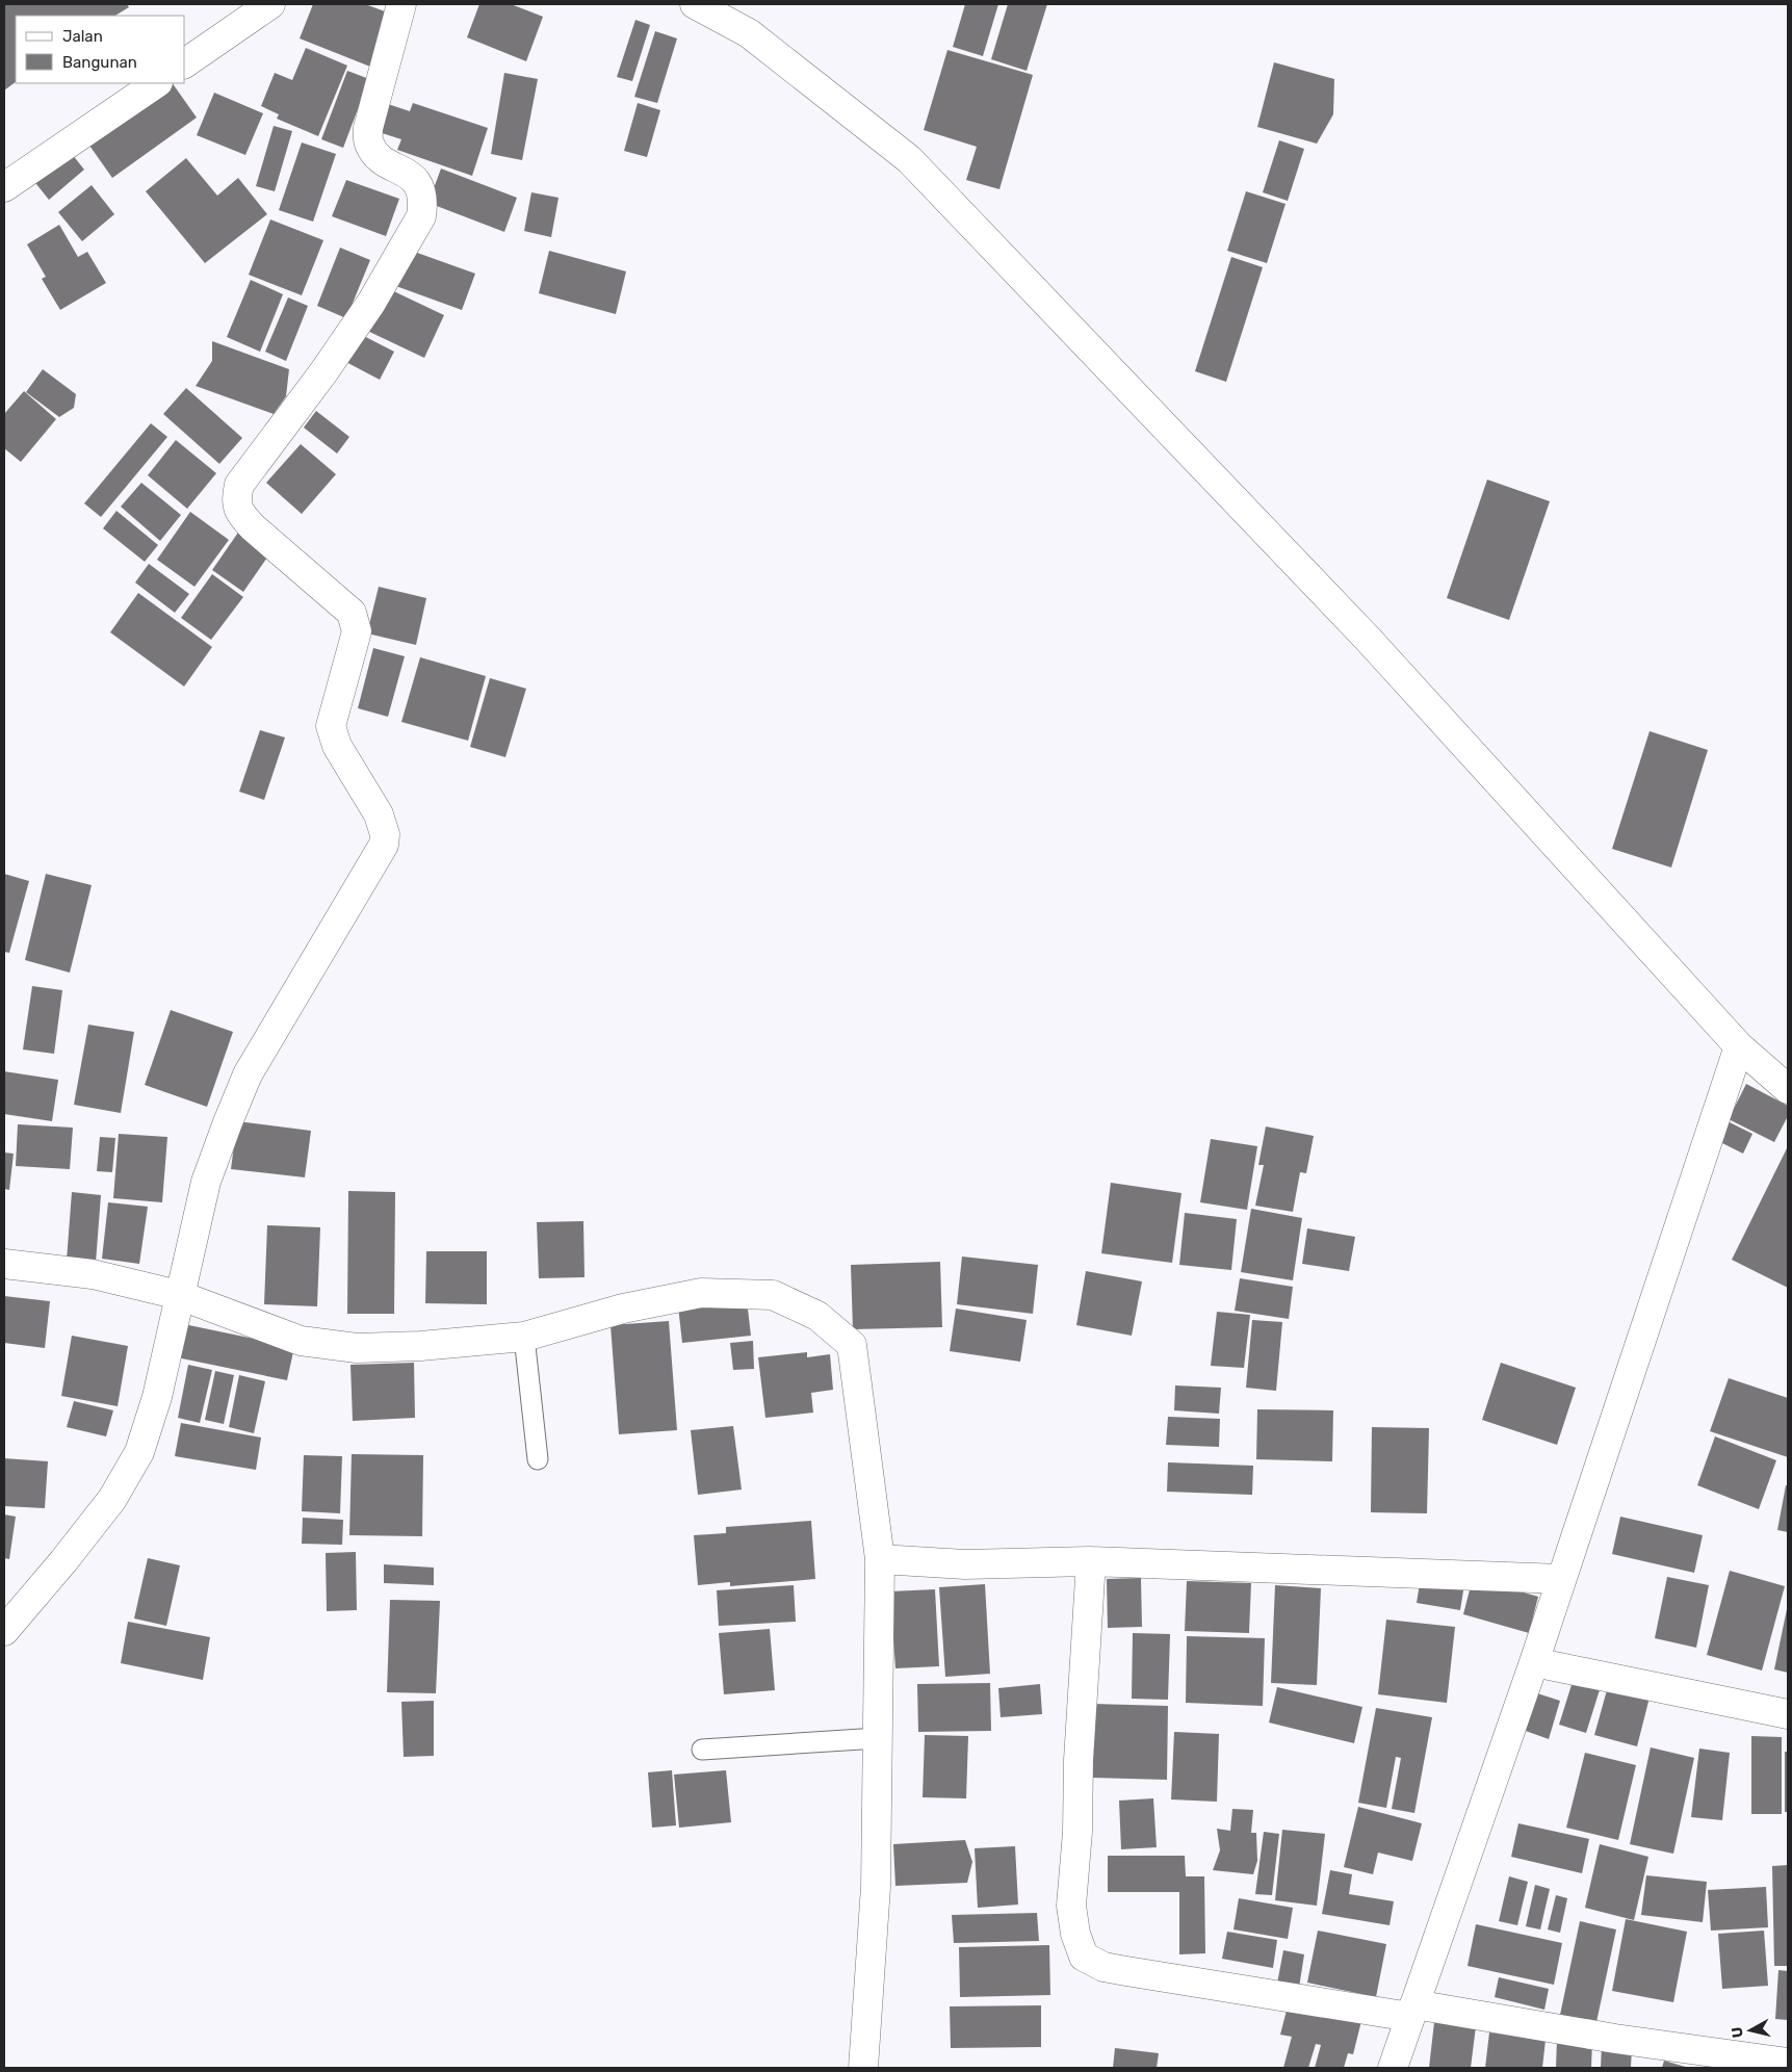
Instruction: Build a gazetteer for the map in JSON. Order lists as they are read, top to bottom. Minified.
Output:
{"legend":["Jalan","Bangunan"],"north":"left"}
